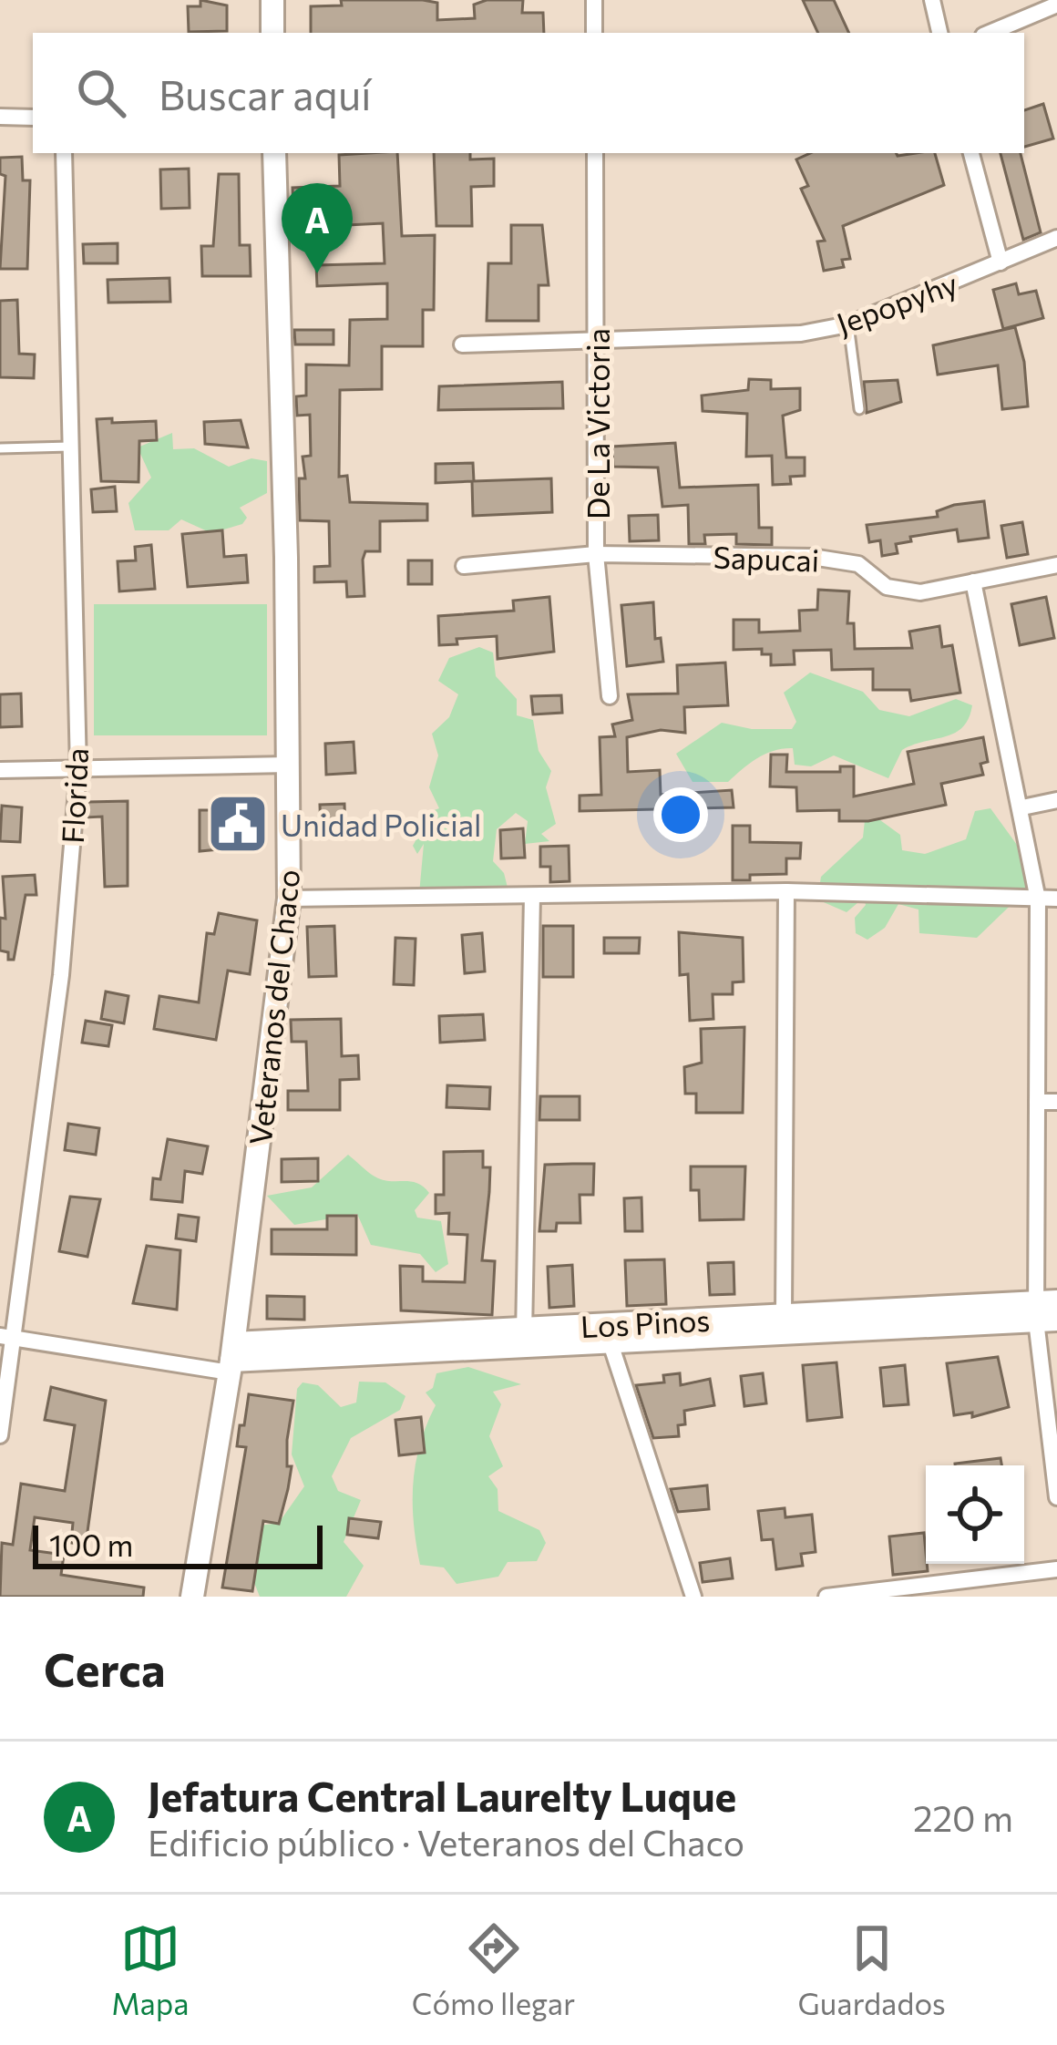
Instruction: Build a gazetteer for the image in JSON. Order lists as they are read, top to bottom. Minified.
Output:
{"streets":{"street":["Jepopyhy","De La Victoria","Sapucai","Florida","Veteranos del Chaco","Los Pinos"]},"crossings":[["Jepopyhy","De La Victoria"],["De La Victoria","Sapucai"],["Florida","Los Pinos"],["Veteranos del Chaco","Los Pinos"]],"places":{"public building":["Unidad Policial"]},"scale_bar":"100 m","page":{"search":"Buscar aquí","pins":"A","scale":"100 m","heading":"Cerca","list":[{"mark":"A","name":"Jefatura Central Laurelty Luque","note":"Edificio público · Veteranos del Chaco","value":"220 m"}],"nav":["Mapa","Cómo llegar","Guardados"]}}
